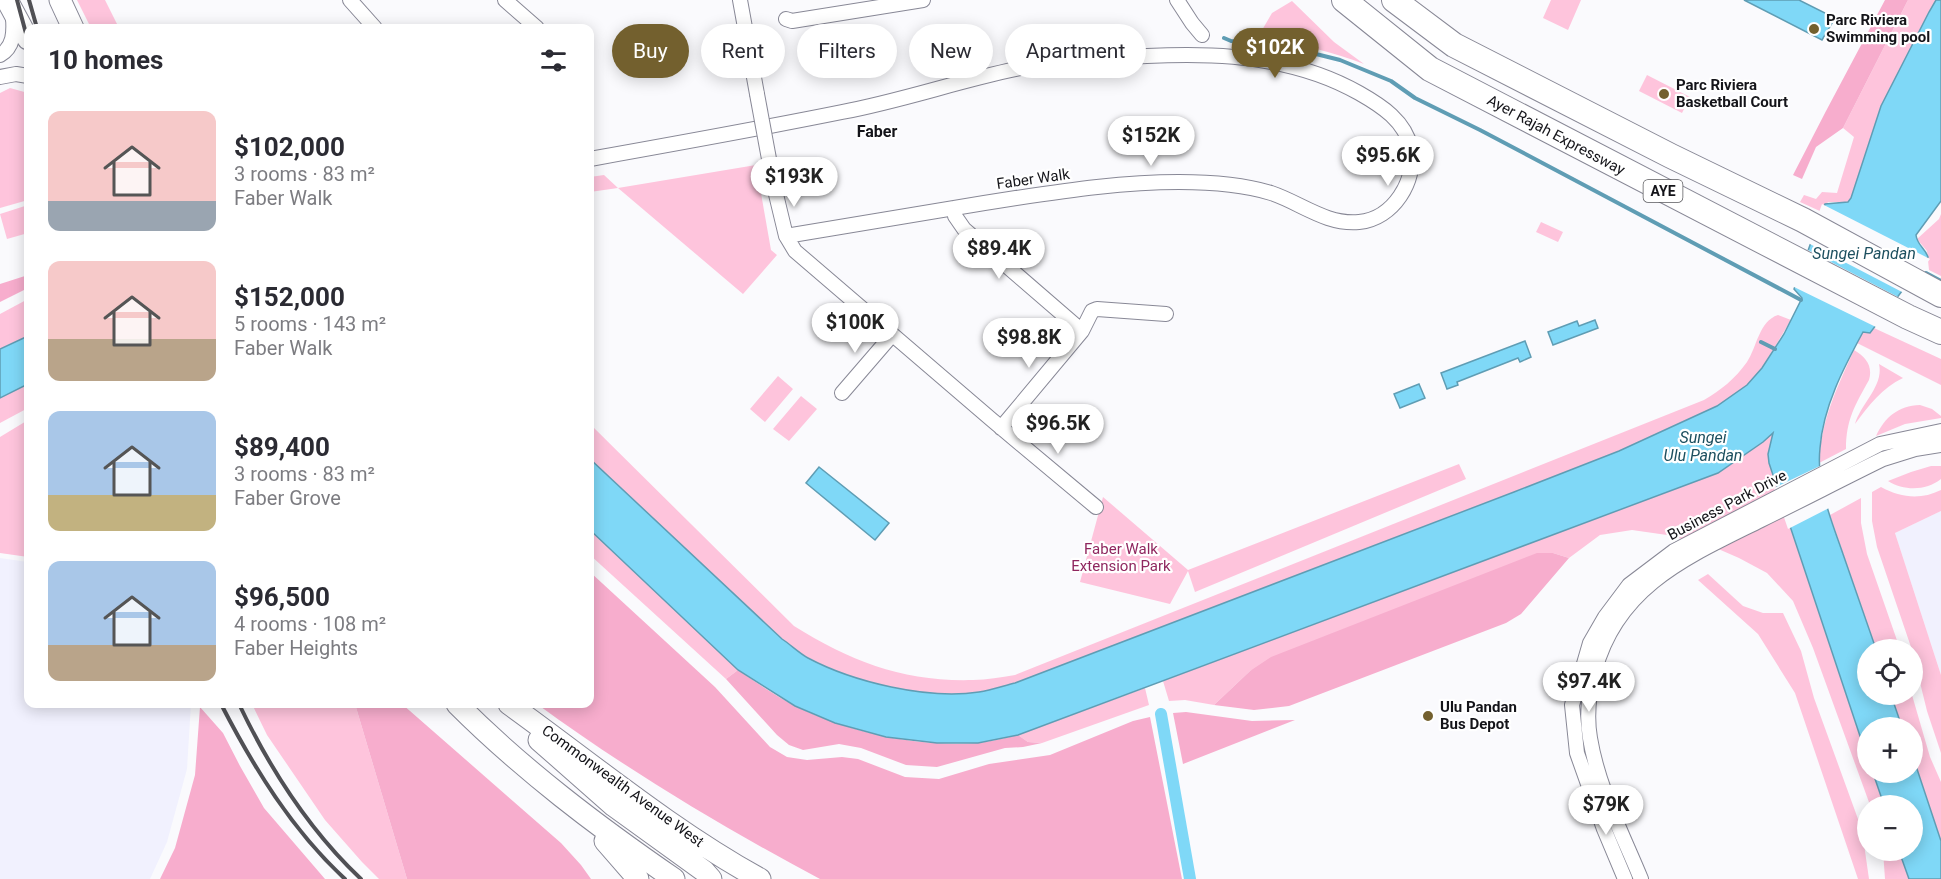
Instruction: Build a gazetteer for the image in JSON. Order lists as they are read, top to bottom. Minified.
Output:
{"streets":{"highway":["Ayer Rajah Expressway","AYE"],"main road":["Commonwealth Avenue West"],"street":["Faber Walk","Business Park Drive"]},"districts":["Faber"],"water":["Sungei Pandan","Sungei Ulu Pandan"],"parks":["Faber Walk Extension Park"],"places":["Parc Riviera Swimming pool","Parc Riviera Basketball Court","Ulu Pandan Bus Depot"],"page":{"chip":["Buy","Rent","Filters","New","Apartment"],"heading":"10 homes","price":["$102K","$152K","$95.6K","$193K","$89.4K","$100K","$98.8K","$96.5K","$97.4K","$79K"],"list":[{"name":"$102,000","note":"3 rooms · 83 m² · Faber Walk"},{"name":"$152,000","note":"5 rooms · 143 m² · Faber Walk"},{"name":"$89,400","note":"3 rooms · 83 m² · Faber Grove"},{"name":"$96,500","note":"4 rooms · 108 m² · Faber Heights"}],"map_buttons":["+","−"]}}
